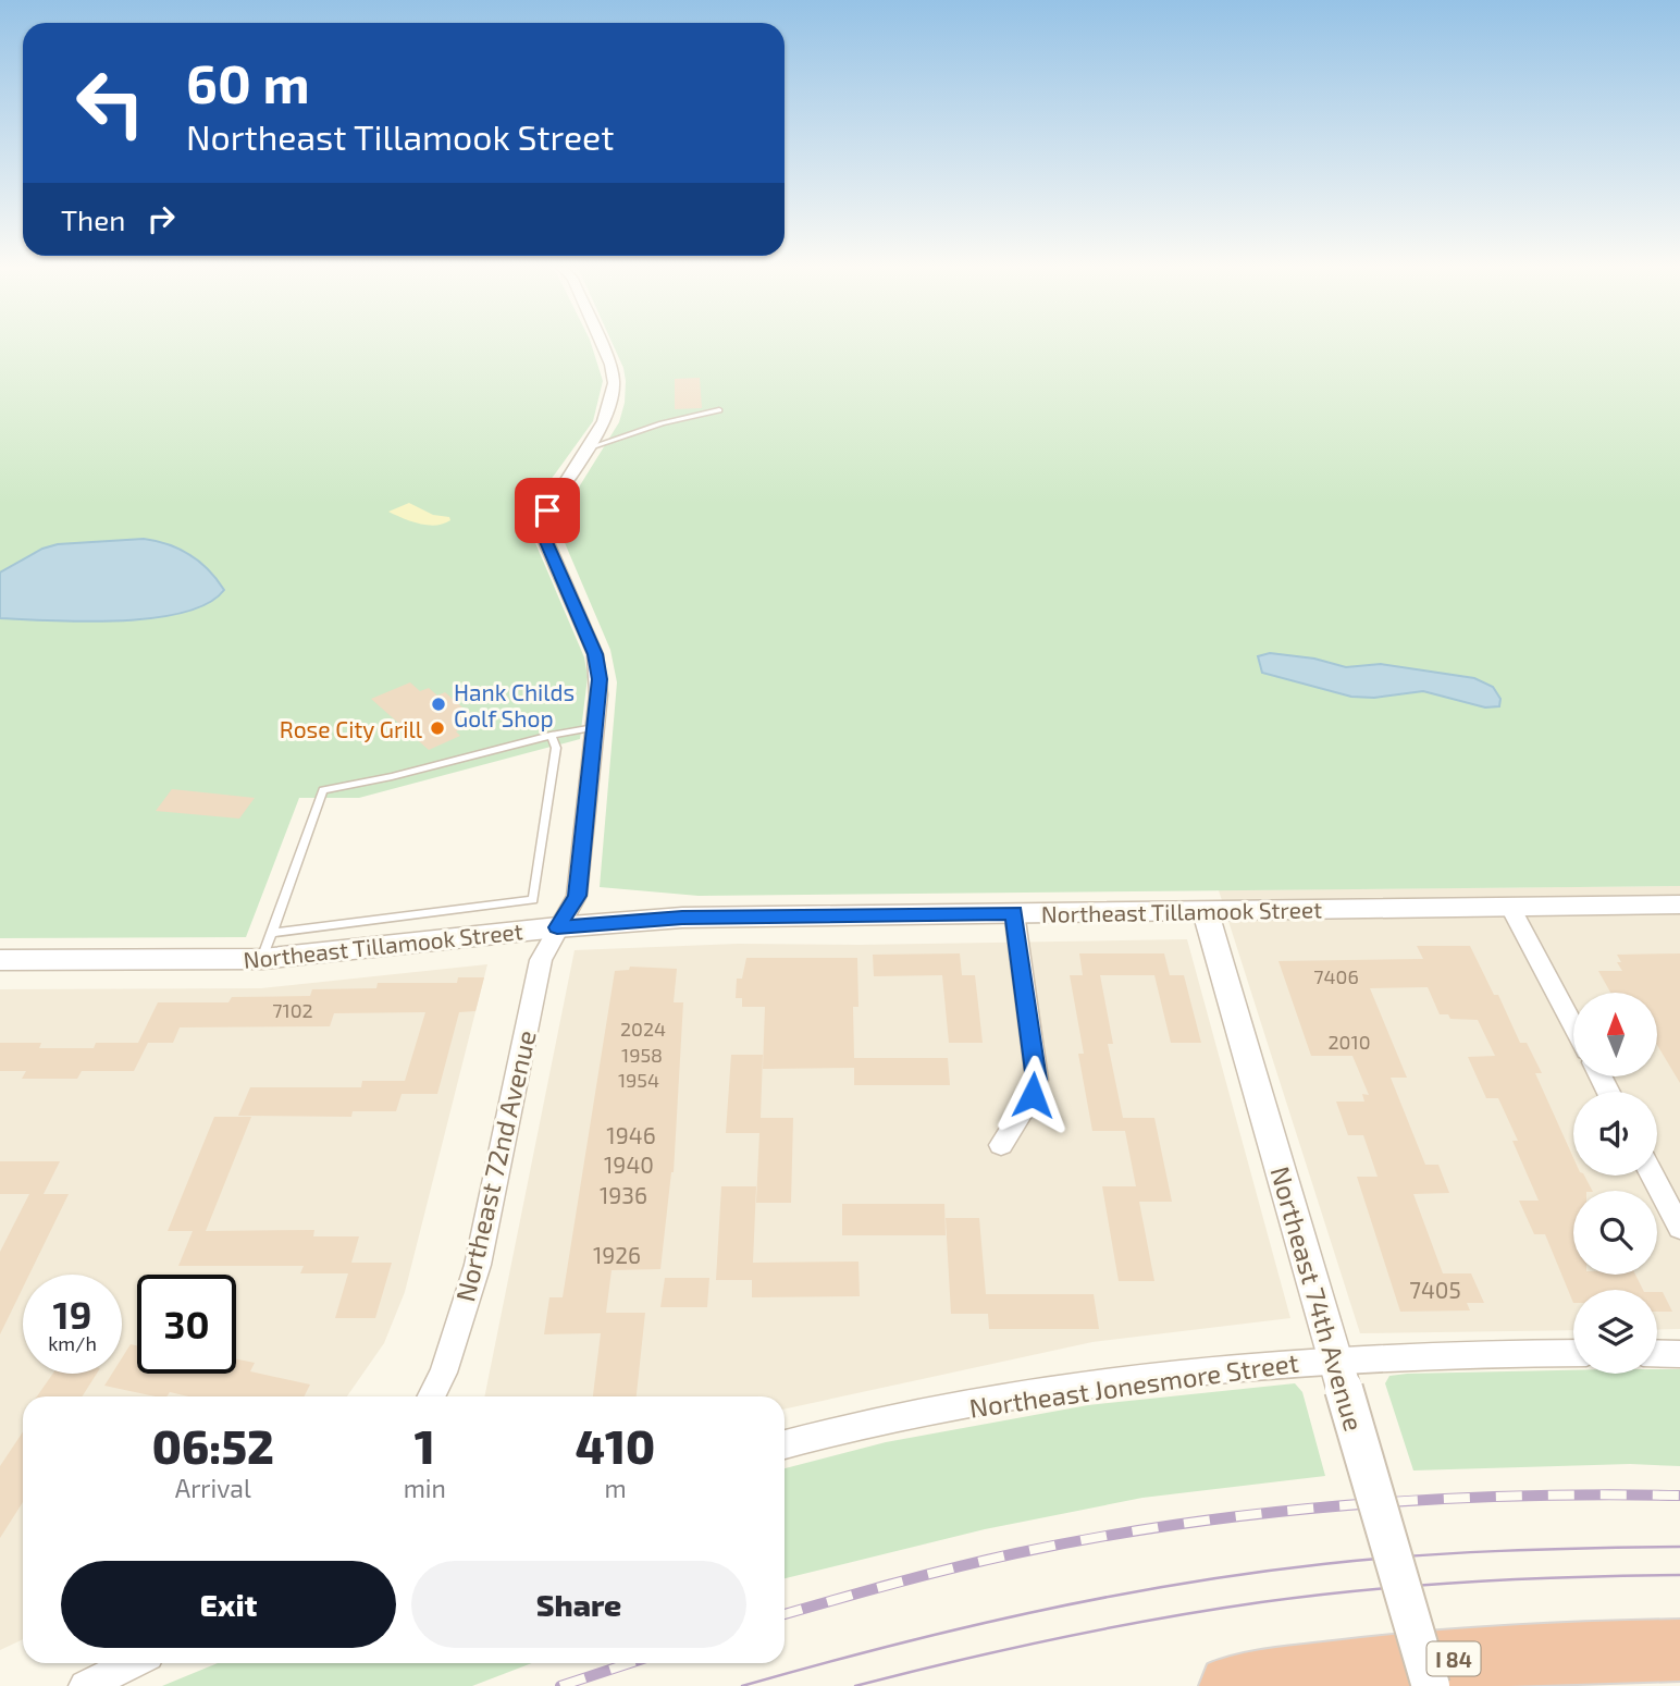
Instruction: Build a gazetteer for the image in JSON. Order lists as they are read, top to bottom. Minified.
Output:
{"streets":{"highway":["I 84"],"street":["Northeast Tillamook Street","Northeast 72nd Avenue","Northeast 74th Avenue","Northeast Jonesmore Street"]},"crossings":[["Northeast Tillamook Street","Northeast 72nd Avenue"],["Northeast Tillamook Street","Northeast 74th Avenue"],["Northeast 74th Avenue","Northeast Jonesmore Street"]],"places":["Hank Childs Golf Shop","Rose City Grill"],"house_numbers":["7406","7102","2024","2010","1958","1954","1946","1940","1936","1926","7405"],"north":"top","page":{"turn":["60 m","Northeast Tillamook Street"],"then":"Then","speed":"19 km/h","limit":"30","eta":["06:52","Arrival","1","min","410","m"],"buttons":["Exit","Share"]}}
